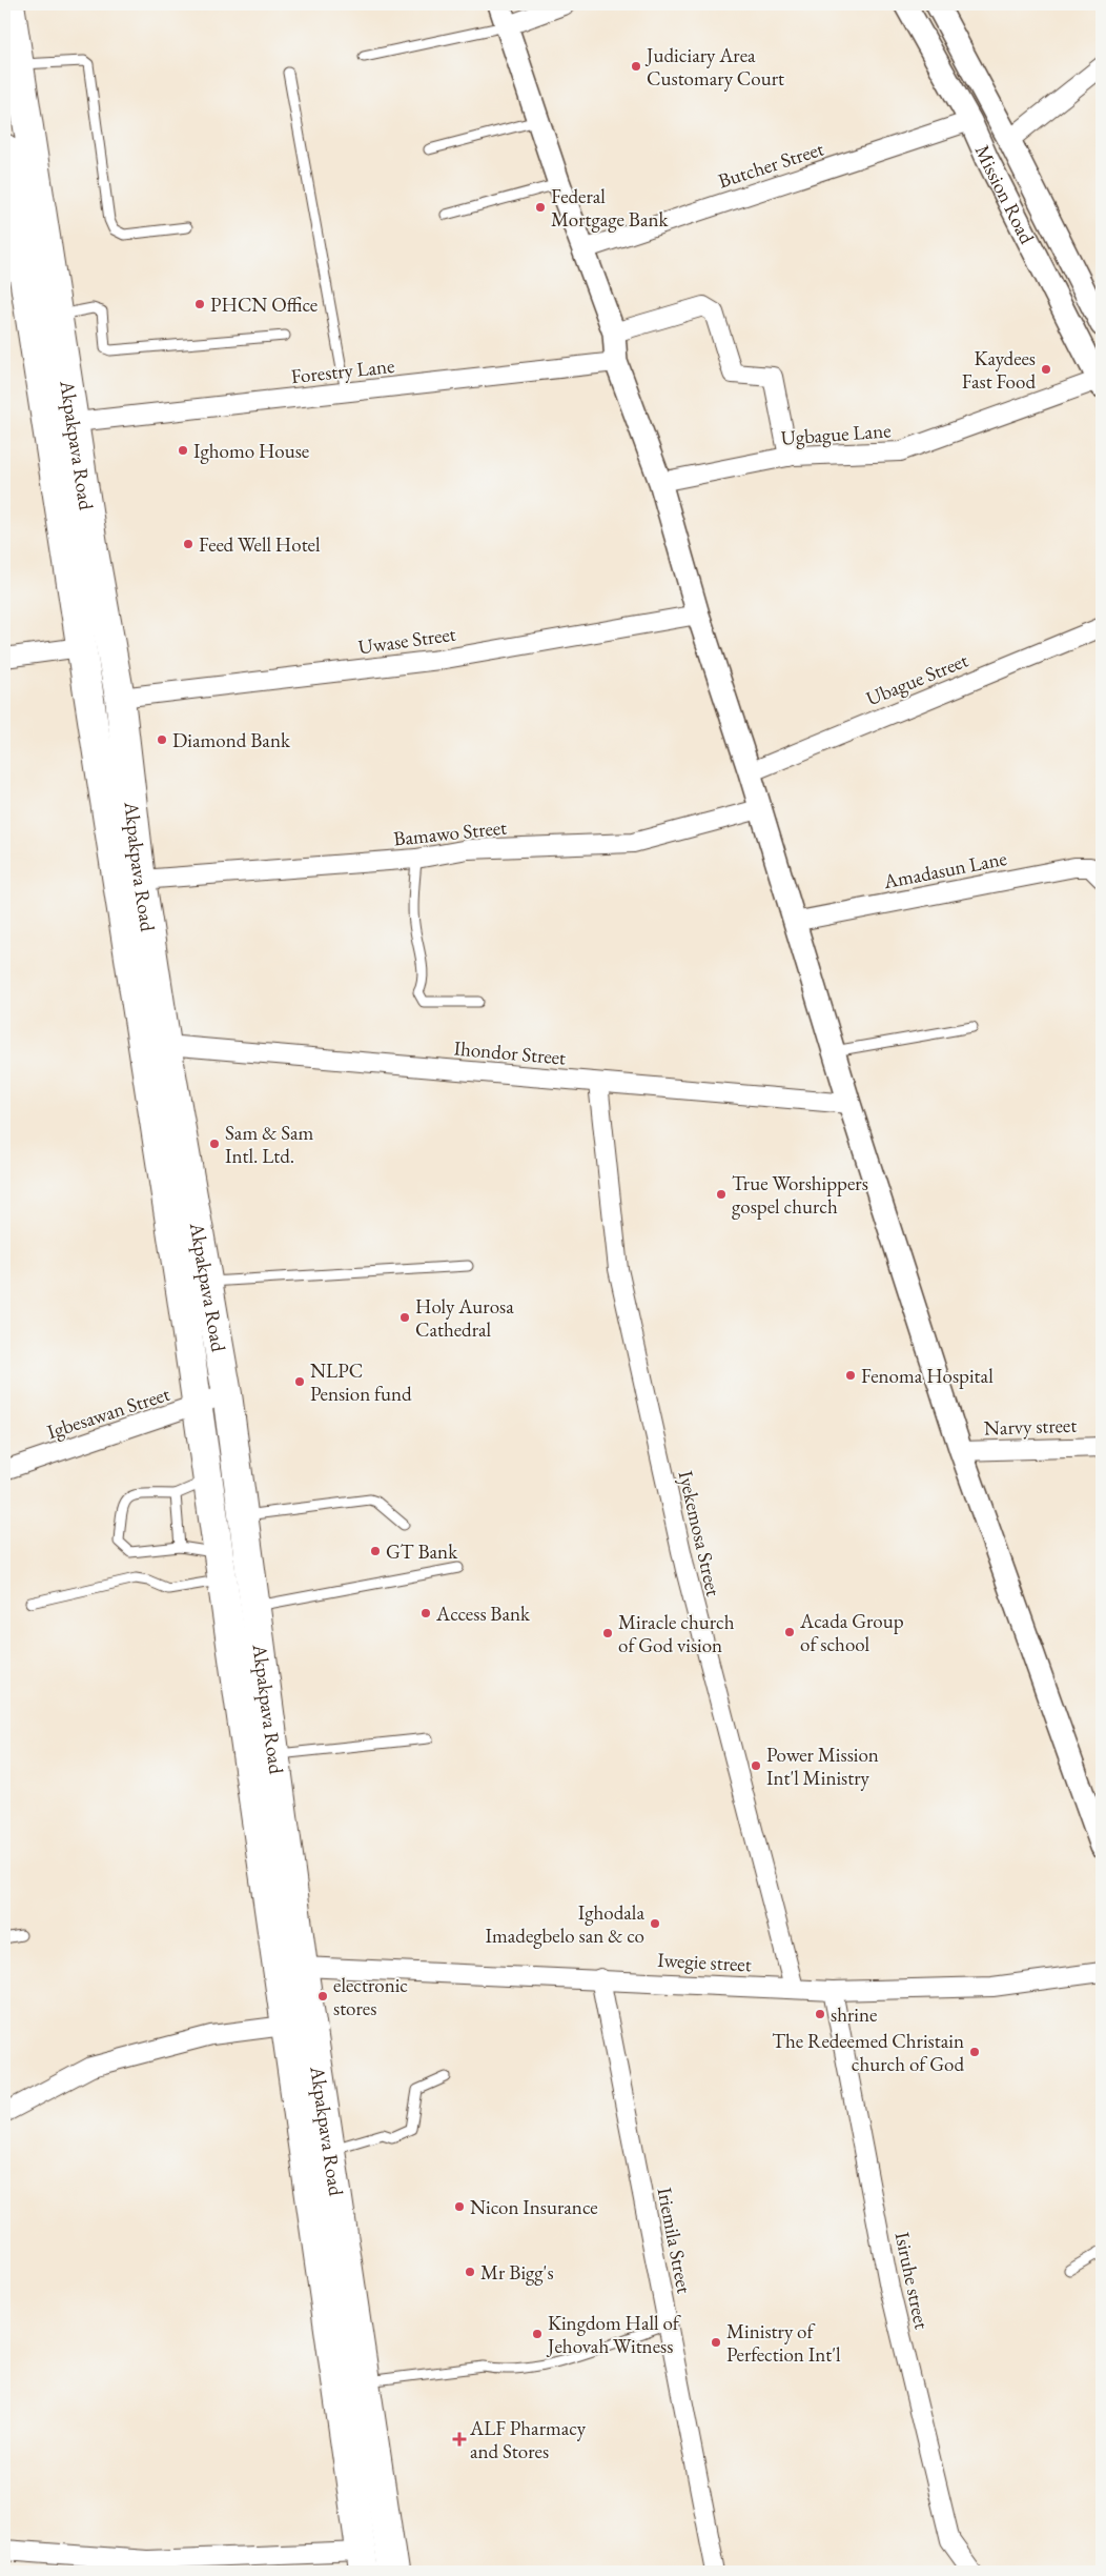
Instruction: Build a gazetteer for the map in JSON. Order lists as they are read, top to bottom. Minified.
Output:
{"streets":{"highway":["Akpakpava Road"],"street":["Butcher Street","Mission Road","Forestry Lane","Ugbague Lane","Uwase Street","Ubague Street","Bamawo Street","Amadasun Lane","Ihondor Street","Igbesawan Street","Narvy street","Iyekemosa Street","Iwegie street","Iriemila Street","Isiruhe street"]},"crossings":[["Butcher Street","Mission Road"],["Mission Road","Ugbague Lane"],["Forestry Lane","Akpakpava Road"],["Akpakpava Road","Uwase Street"],["Akpakpava Road","Bamawo Street"],["Akpakpava Road","Ihondor Street"],["Akpakpava Road","Igbesawan Street"],["Akpakpava Road","Iwegie street"],["Ihondor Street","Iyekemosa Street"],["Iyekemosa Street","Iwegie street"],["Iwegie street","Iriemila Street"],["Iwegie street","Isiruhe street"]],"places":{"other":["Judiciary Area Customary Court","Federal Mortgage Bank","PHCN Office","Kaydees Fast Food","Ighomo House","Feed Well Hotel","Diamond Bank","Sam & Sam Intl. Ltd.","True Worshippers gospel church","Holy Aurosa Cathedral","Fenoma Hospital","NLPC Pension fund","GT Bank","Access Bank","Acada Group of school","Miracle church of God vision","Power Mission Int'l Ministry","Ighodala Imadegbelo san & co","electronic stores","shrine","The Redeemed Christain church of God","Nicon Insurance","Mr Bigg's","Kingdom Hall of Jehovah Witness","Ministry of Perfection Int'l"],"health":["ALF Pharmacy and Stores"]}}
